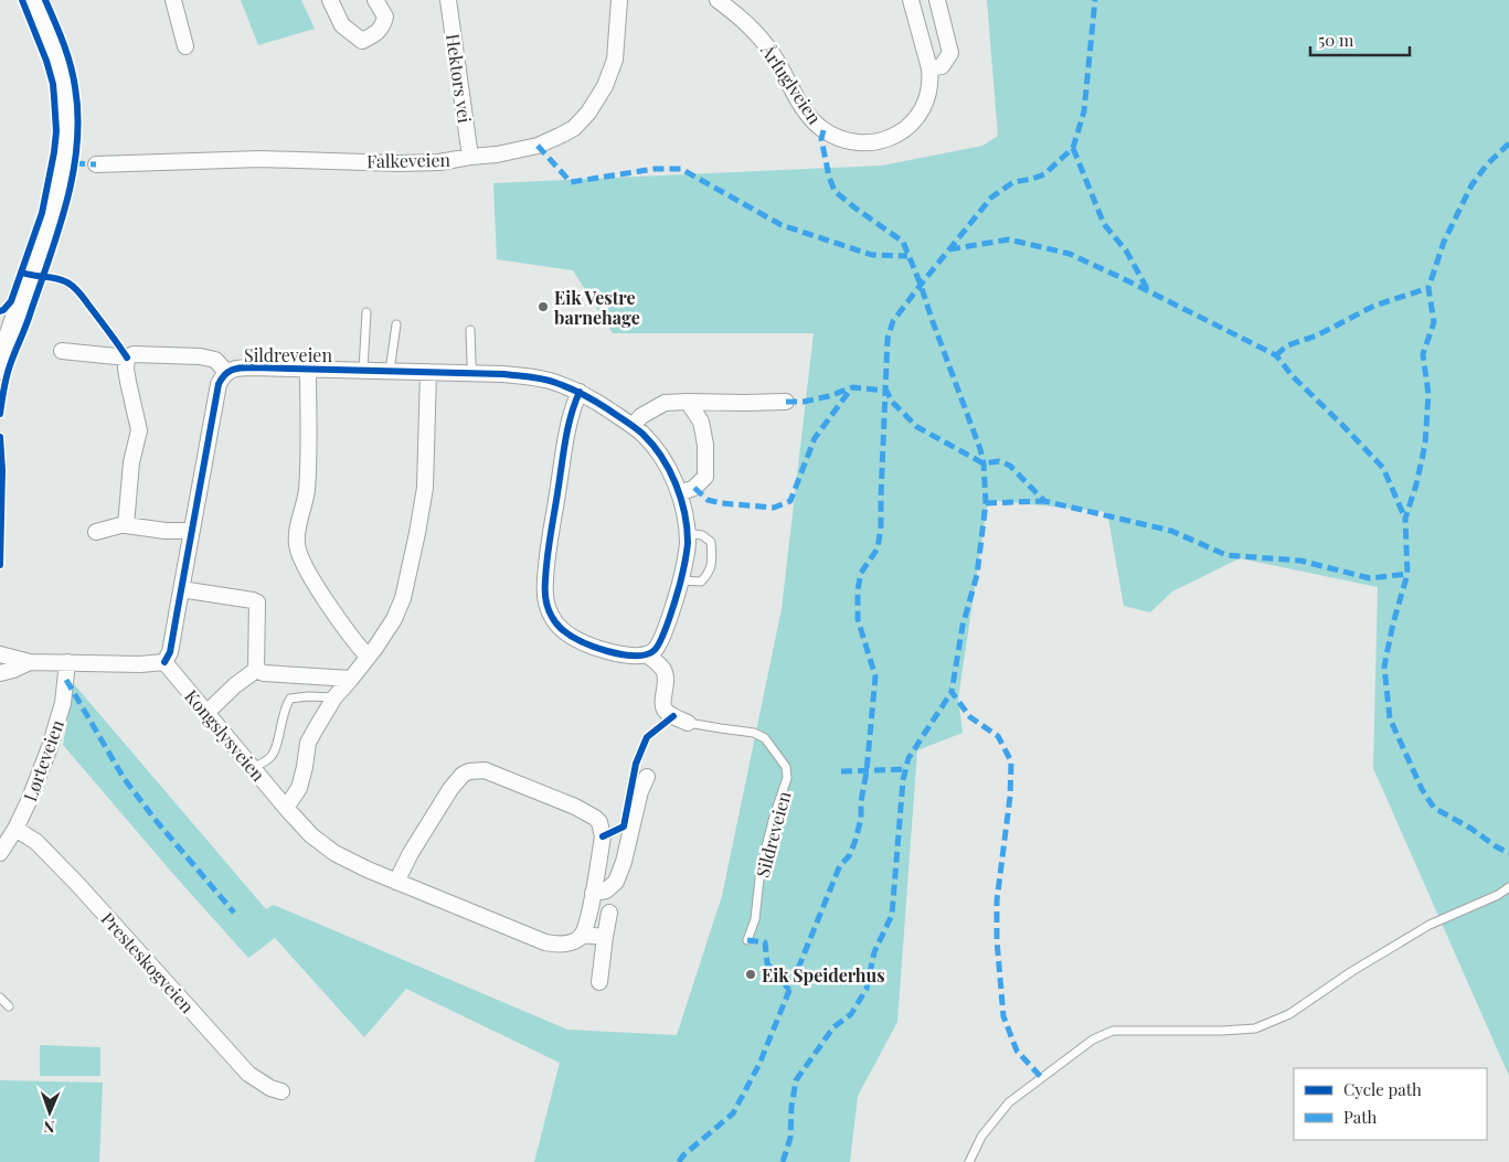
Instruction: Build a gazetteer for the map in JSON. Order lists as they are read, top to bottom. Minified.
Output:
{"streets":{"street":["Hektors vei","Årfuglveien","Falkeveien","Sildreveien","Kongslysveien","Lørteveien","Presteskogveien"]},"crossings":[["Hektors vei","Falkeveien"],["Sildreveien","Kongslysveien"],["Lørteveien","Presteskogveien"]],"places":["Eik Vestre barnehage","Eik Speiderhus"],"legend":["Cycle path","Path"],"scale_bar":"50 m","north":"bottom"}
